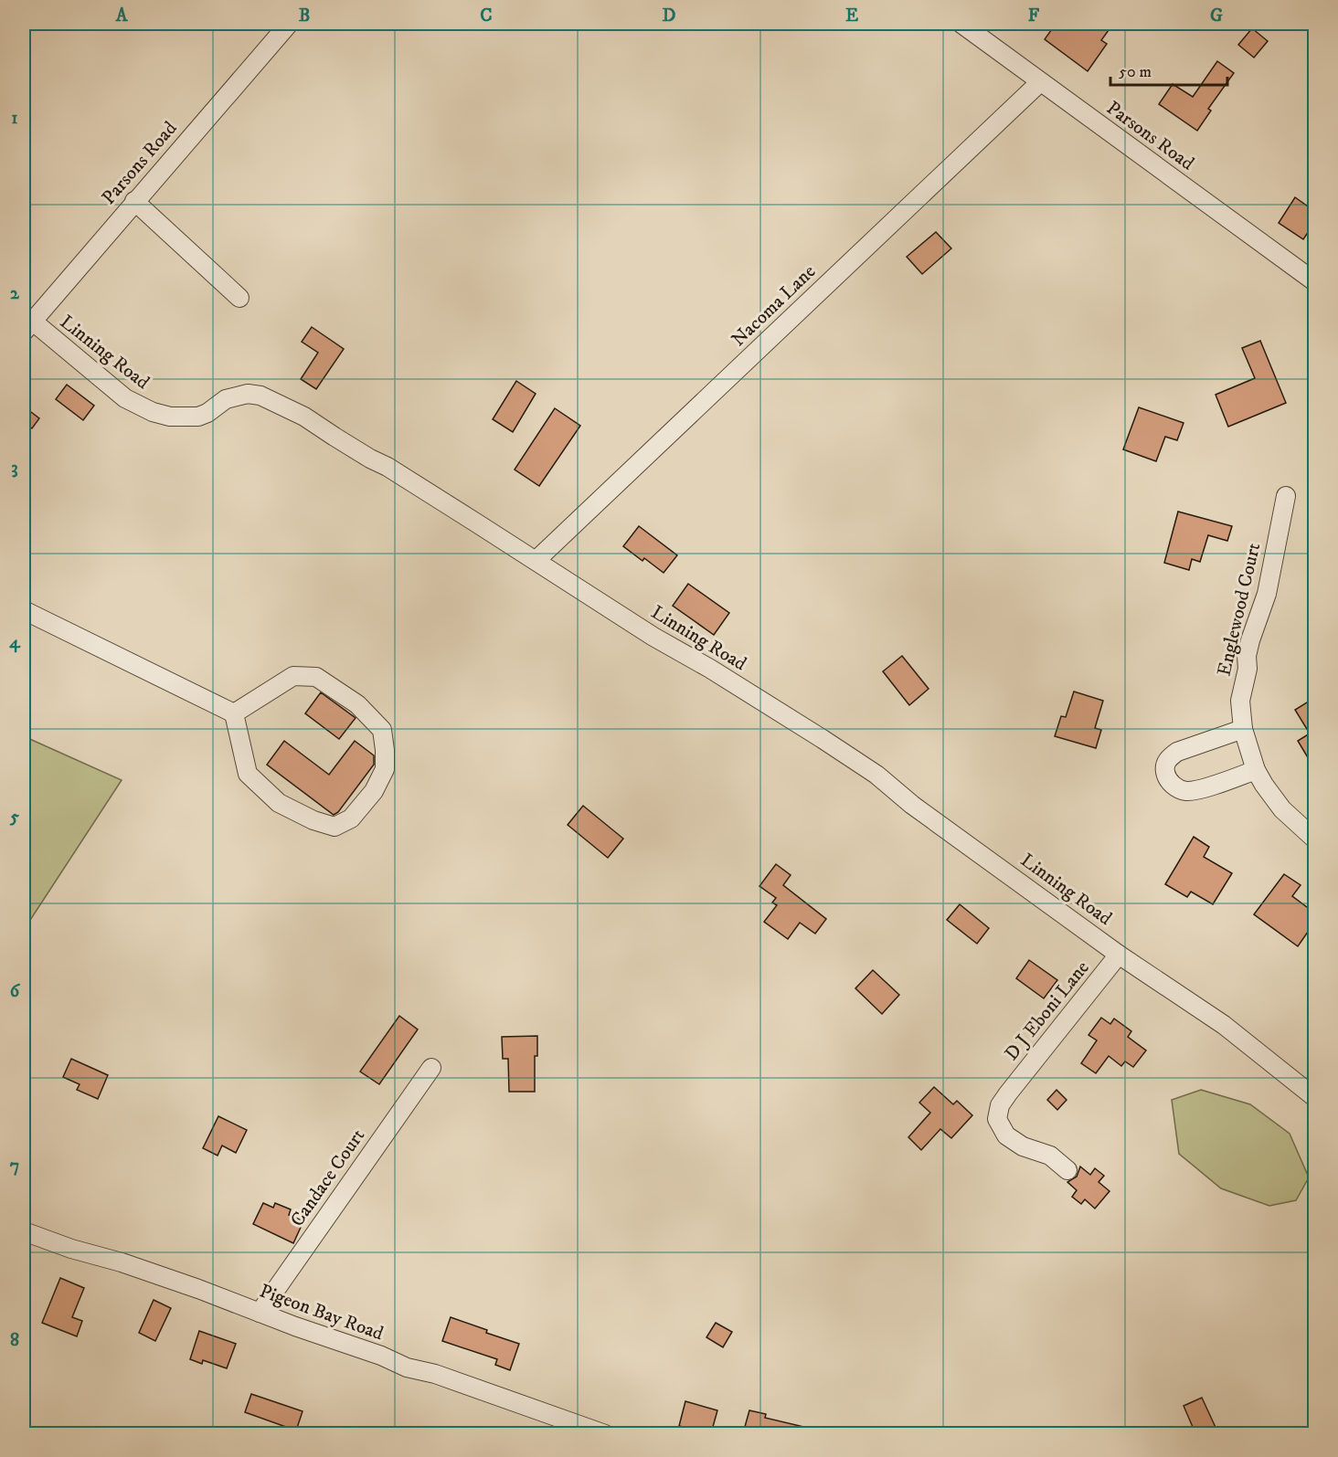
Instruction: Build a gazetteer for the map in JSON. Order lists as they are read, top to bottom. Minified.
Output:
{"streets":{"street":["Parsons Road","Nacoma Lane","Linning Road","Englewood Court","D J Eboni Lane","Candace Court","Pigeon Bay Road"]},"crossings":[["Parsons Road","Nacoma Lane"],["Parsons Road","Linning Road"],["Nacoma Lane","Linning Road"],["Linning Road","D J Eboni Lane"],["Candace Court","Pigeon Bay Road"]],"scale_bar":"50 m","grid":{"columns":["A","B","C","D","E","F","G"],"rows":["1","2","3","4","5","6","7","8"]}}
